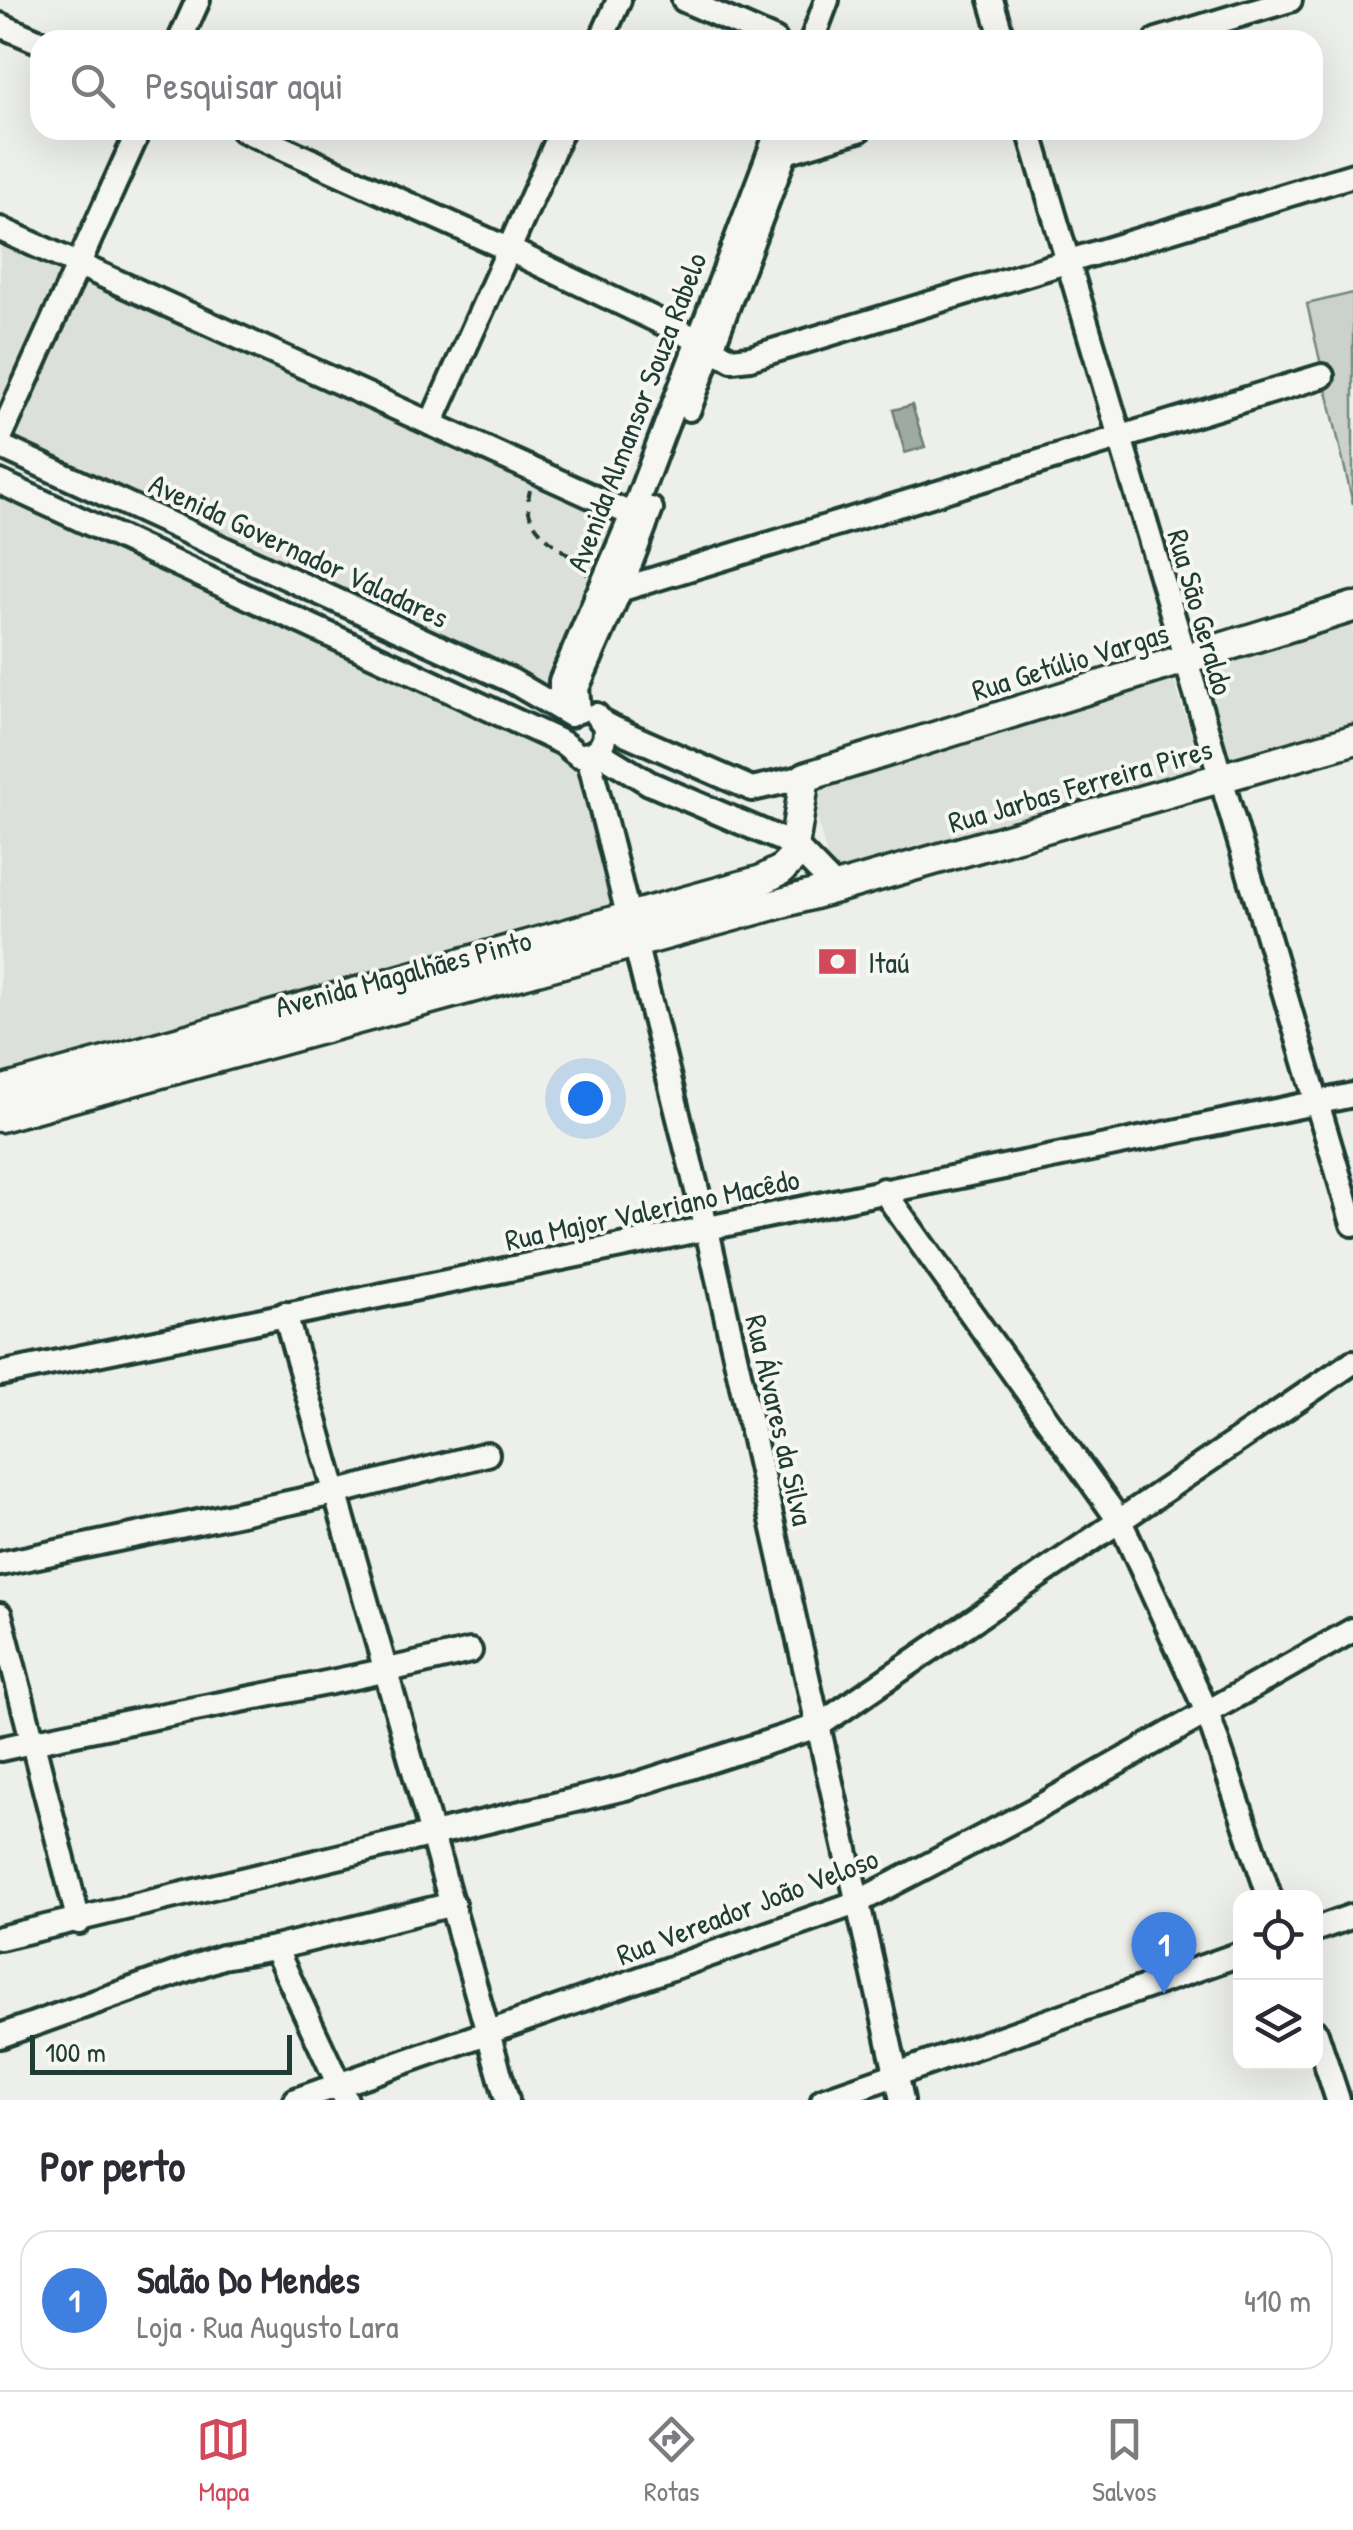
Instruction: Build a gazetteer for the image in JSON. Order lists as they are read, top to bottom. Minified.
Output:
{"streets":{"main road":["Rua Getúlio Vargas","Rua Jarbas Ferreira Pires","Avenida Magalhães Pinto"],"street":["Avenida Almansor Souza Rabelo","Avenida Governador Valadares","Rua São Geraldo","Rua Major Valeriano Macêdo","Rua Álvares da Silva","Rua Vereador João Veloso"]},"crossings":[["Avenida Almansor Souza Rabelo","Avenida Governador Valadares"],["Avenida Almansor Souza Rabelo","Rua Getúlio Vargas"],["Avenida Almansor Souza Rabelo","Rua Álvares da Silva"],["Avenida Governador Valadares","Rua Getúlio Vargas"],["Avenida Governador Valadares","Rua Álvares da Silva"],["Rua São Geraldo","Rua Getúlio Vargas"],["Rua São Geraldo","Rua Jarbas Ferreira Pires"],["Rua São Geraldo","Rua Major Valeriano Macêdo"],["Rua Getúlio Vargas","Rua Álvares da Silva"],["Rua Jarbas Ferreira Pires","Avenida Magalhães Pinto"],["Avenida Magalhães Pinto","Rua Álvares da Silva"],["Rua Major Valeriano Macêdo","Rua Álvares da Silva"],["Rua Álvares da Silva","Rua Vereador João Veloso"]],"places":{"bank":["Itaú"]},"scale_bar":"100 m","page":{"search":"Pesquisar aqui","pins":"1","scale":"100 m","heading":"Por perto","list":[{"mark":"1","name":"Salão Do Mendes","note":"Loja · Rua Augusto Lara","value":"410 m"}],"nav":["Mapa","Rotas","Salvos"]}}
